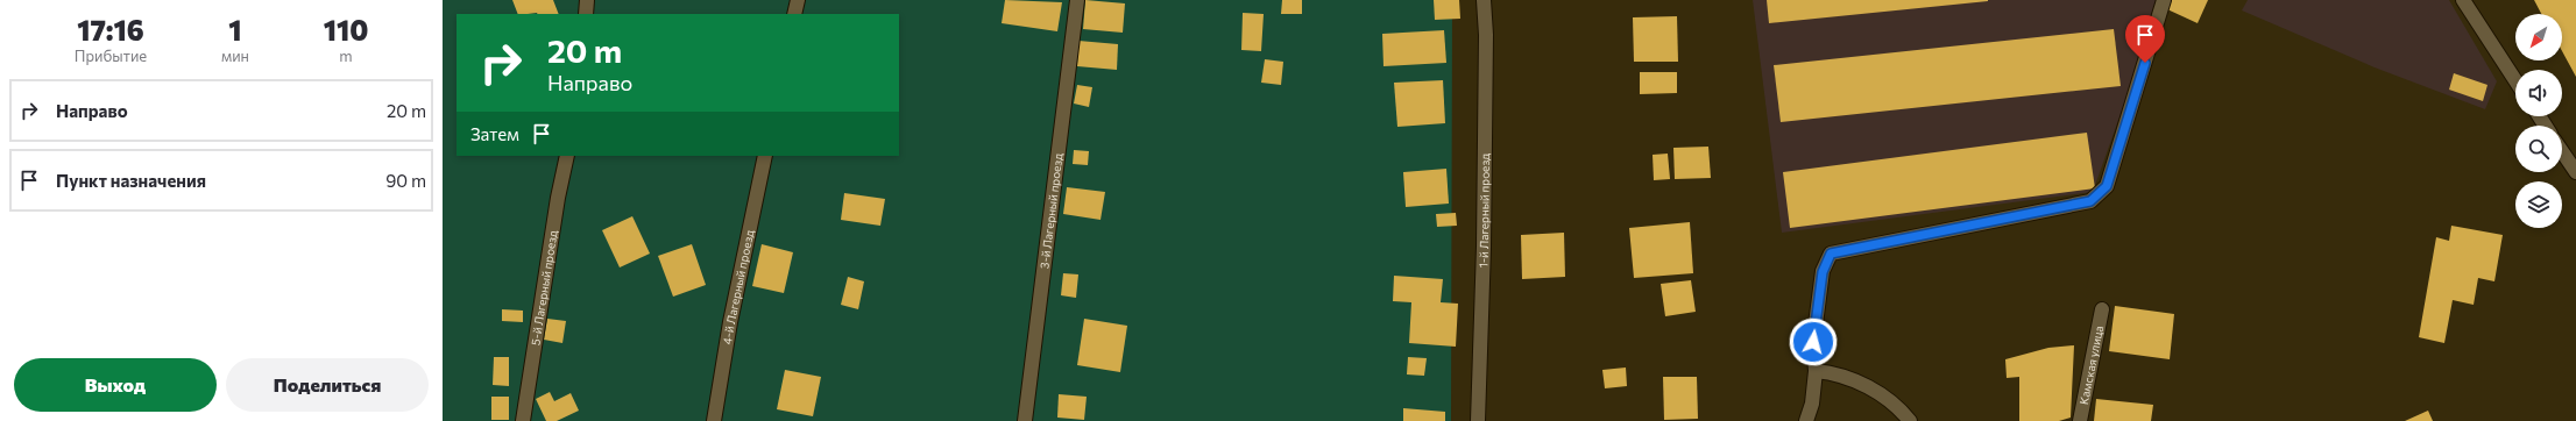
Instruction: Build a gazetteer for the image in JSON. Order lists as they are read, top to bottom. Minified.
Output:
{"streets":{"street":["3-й Лагерный проезд","1-й Лагерный проезд","5-й Лагерный проезд","4-й Лагерный проезд","Камская улица"]},"north":"bottom left","page":{"eta":["17:16","Прибытие","1","мин","110","m"],"turn":["20 m","Направо"],"list":[{"name":"Направо","value":"20 m"},{"name":"Пункт назначения","value":"90 m"}],"then":"Затем","buttons":["Выход","Поделиться"]}}
